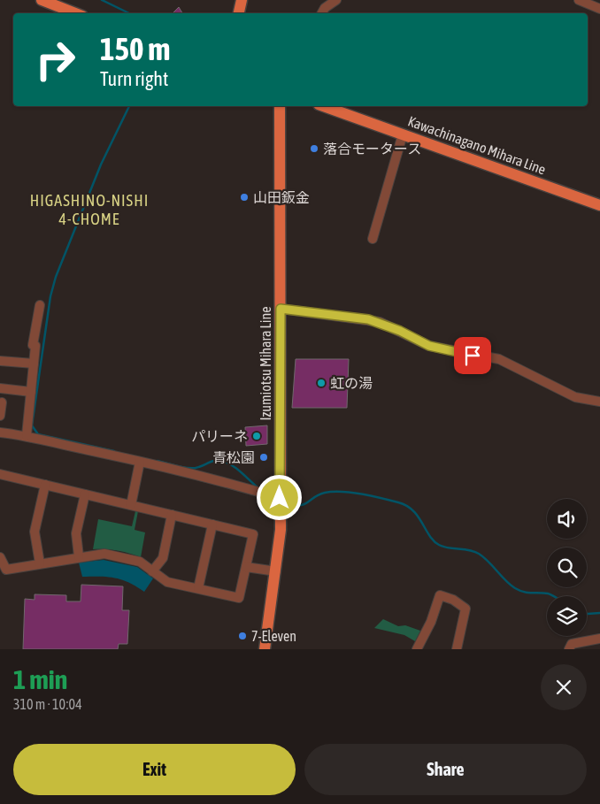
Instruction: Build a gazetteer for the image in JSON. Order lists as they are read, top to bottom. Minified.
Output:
{"streets":{"main road":["Kawachinagano Mihara Line","Izumiotsu Mihara Line"]},"districts":["HIGASHINO-NISHI 4-CHOME"],"places":["落合モータース","山田鈑金","虹の湯","パリーネ","青松園","7-Eleven"],"page":{"turn":["150 m","Turn right"],"heading":["1 min","310 m · 10:04"],"buttons":["Exit","Share"]}}
